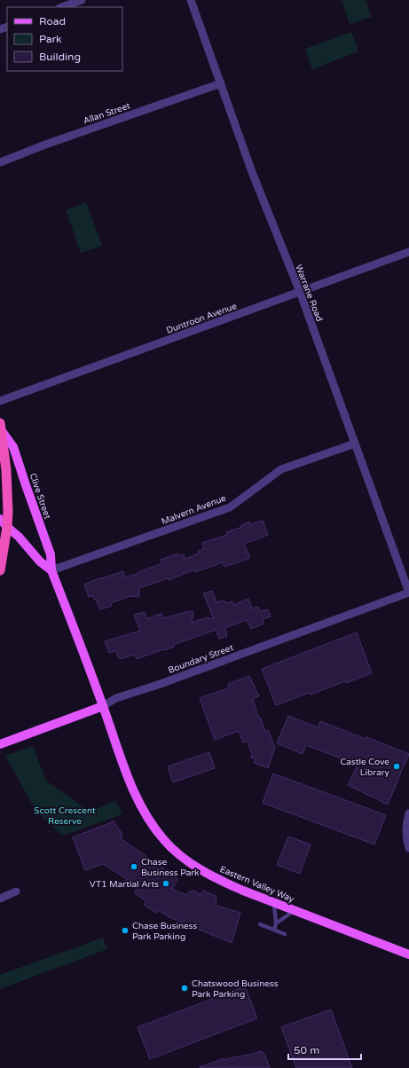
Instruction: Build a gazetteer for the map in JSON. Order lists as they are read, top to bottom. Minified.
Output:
{"streets":{"main road":["Clive Street","Boundary Street","Eastern Valley Way"],"street":["Allan Street","Warrane Road","Duntroon Avenue","Malvern Avenue"]},"crossings":[["Allan Street","Warrane Road"],["Warrane Road","Duntroon Avenue"],["Warrane Road","Malvern Avenue"],["Warrane Road","Boundary Street"],["Clive Street","Malvern Avenue"],["Clive Street","Boundary Street"],["Clive Street","Eastern Valley Way"],["Boundary Street","Eastern Valley Way"]],"parks":["Scott Crescent Reserve"],"places":["Castle Cove Library","Chase Business Park","VT1 Martial Arts","Chase Business Park Parking","Chatswood Business Park Parking"],"legend":["Road","Park","Building"],"scale_bar":"50 m"}
